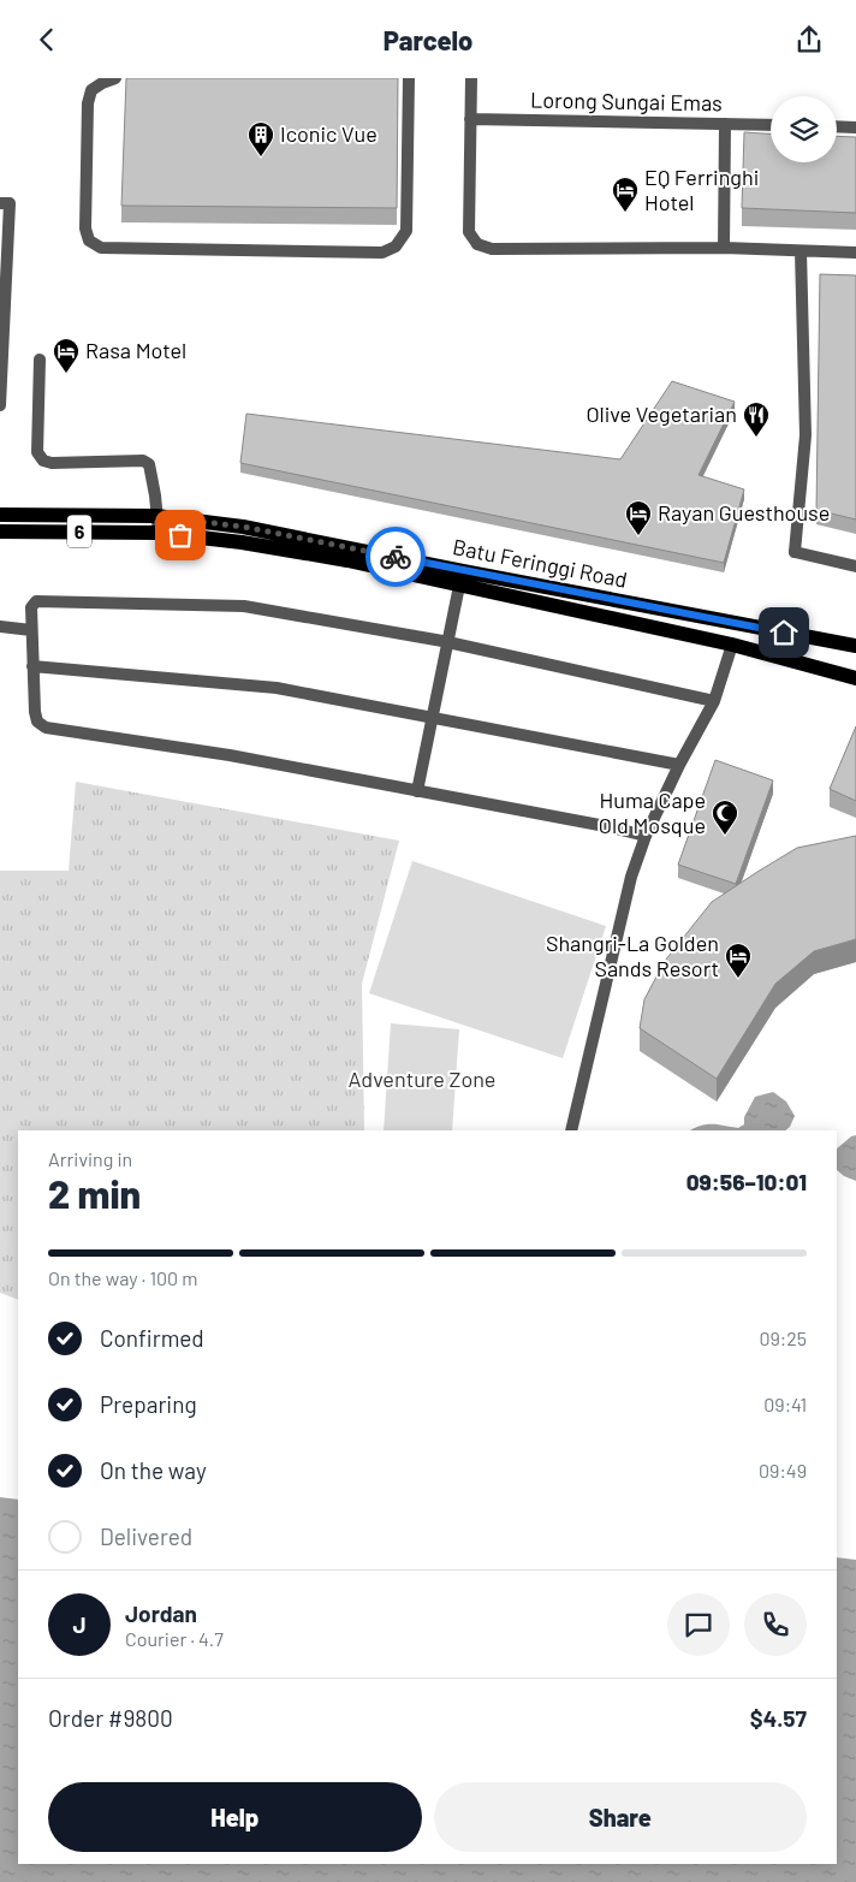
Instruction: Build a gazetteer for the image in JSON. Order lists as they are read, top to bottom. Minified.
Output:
{"streets":{"main road":["6","Batu Feringgi Road"],"street":["Lorong Sungai Emas"]},"parks":["Adventure Zone"],"places":{"building":["Iconic Vue"],"hotel":["EQ Ferringhi Hotel","Rasa Motel","Rayan Guesthouse","Shangri-La Golden Sands Resort"],"restaurant":["Olive Vegetarian"],"mosque":["Huma Cape Old Mosque"]},"page":{"header":"Parcelo","heading":["2 min","Arriving in","09:56–10:01"],"panel":["Jordan","Courier · 4.7","Order #9800","$4.57"],"bar":"On the way · 100 m","list":[["Confirmed","09:25"],["Preparing","09:41"],["On the way","09:49"],"Delivered"],"round":"J","buttons":["Help","Share"]}}
